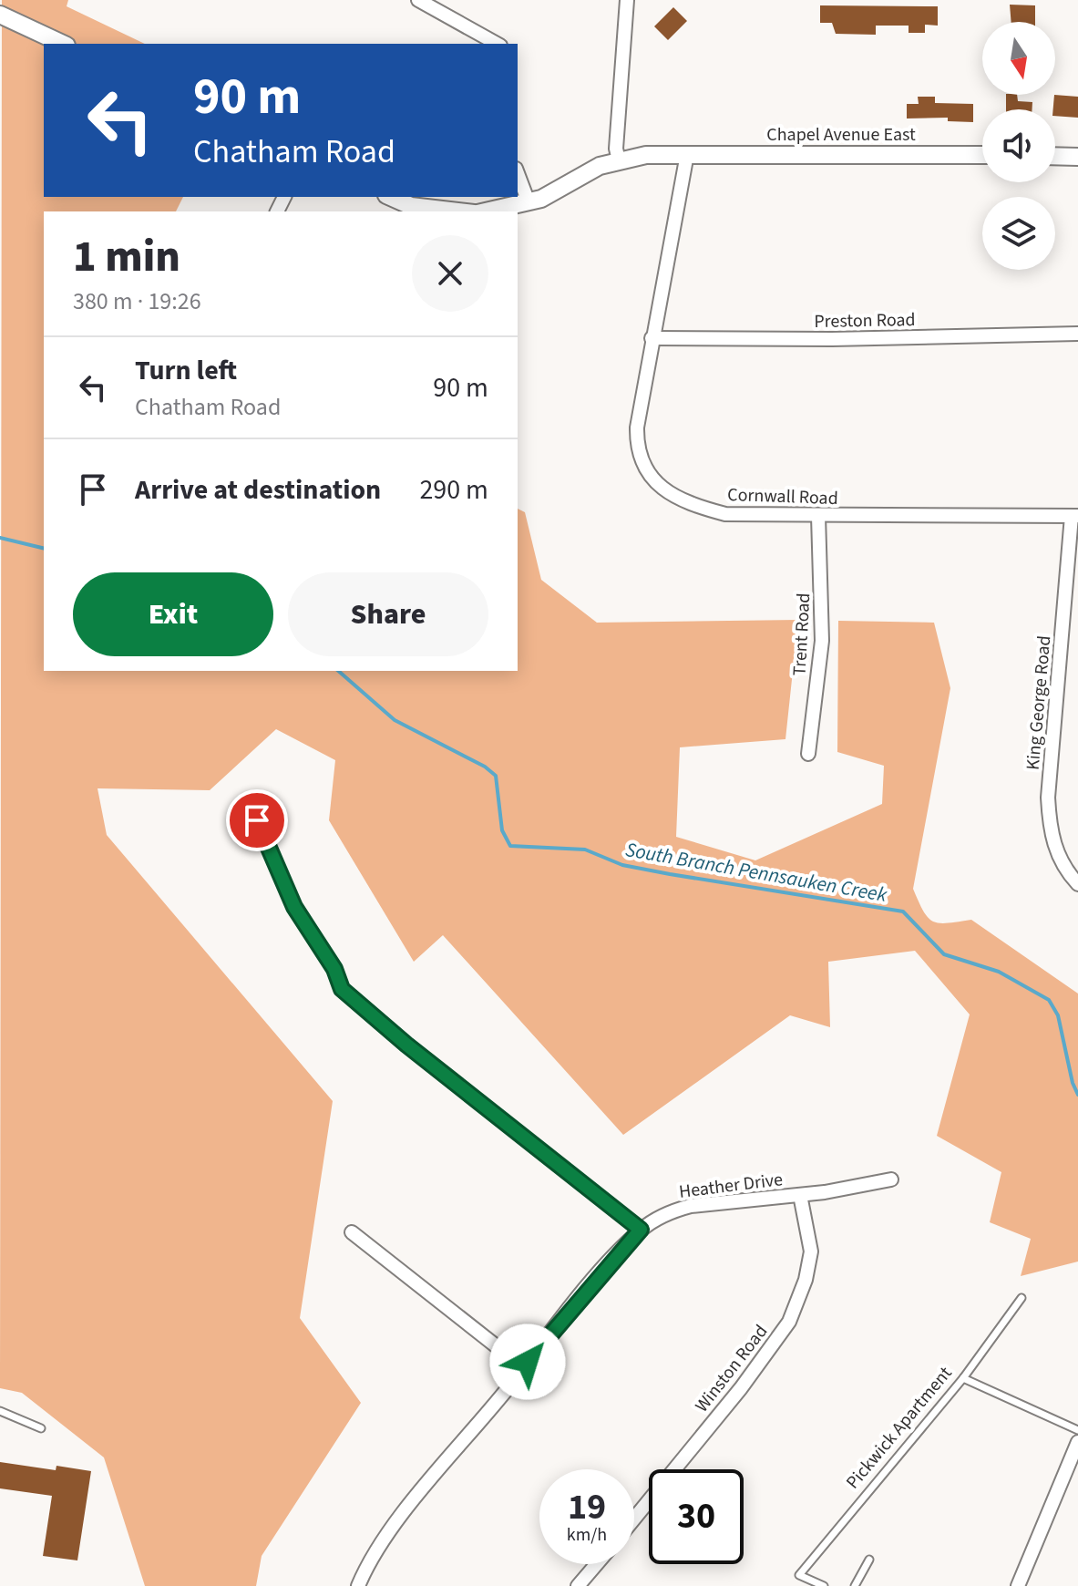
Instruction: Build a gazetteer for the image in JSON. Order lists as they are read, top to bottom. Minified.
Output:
{"streets":{"street":["Chapel Avenue East","Preston Road","Cornwall Road","Trent Road","King George Road","Heather Drive","Winston Road"],"lane":["Pickwick Apartment"]},"crossings":[["Chapel Avenue East","Cornwall Road"],["Preston Road","Cornwall Road"],["Cornwall Road","Trent Road"],["Cornwall Road","King George Road"],["Heather Drive","Winston Road"]],"water":["South Branch Pennsauken Creek"],"north":"bottom","page":{"turn":["90 m","Chatham Road"],"heading":["1 min","380 m · 19:26"],"list":[{"name":"Turn left","note":"Chatham Road","value":"90 m"},{"name":"Arrive at destination","value":"290 m"}],"buttons":["Exit","Share"],"speed":"19 km/h","limit":"30"}}
